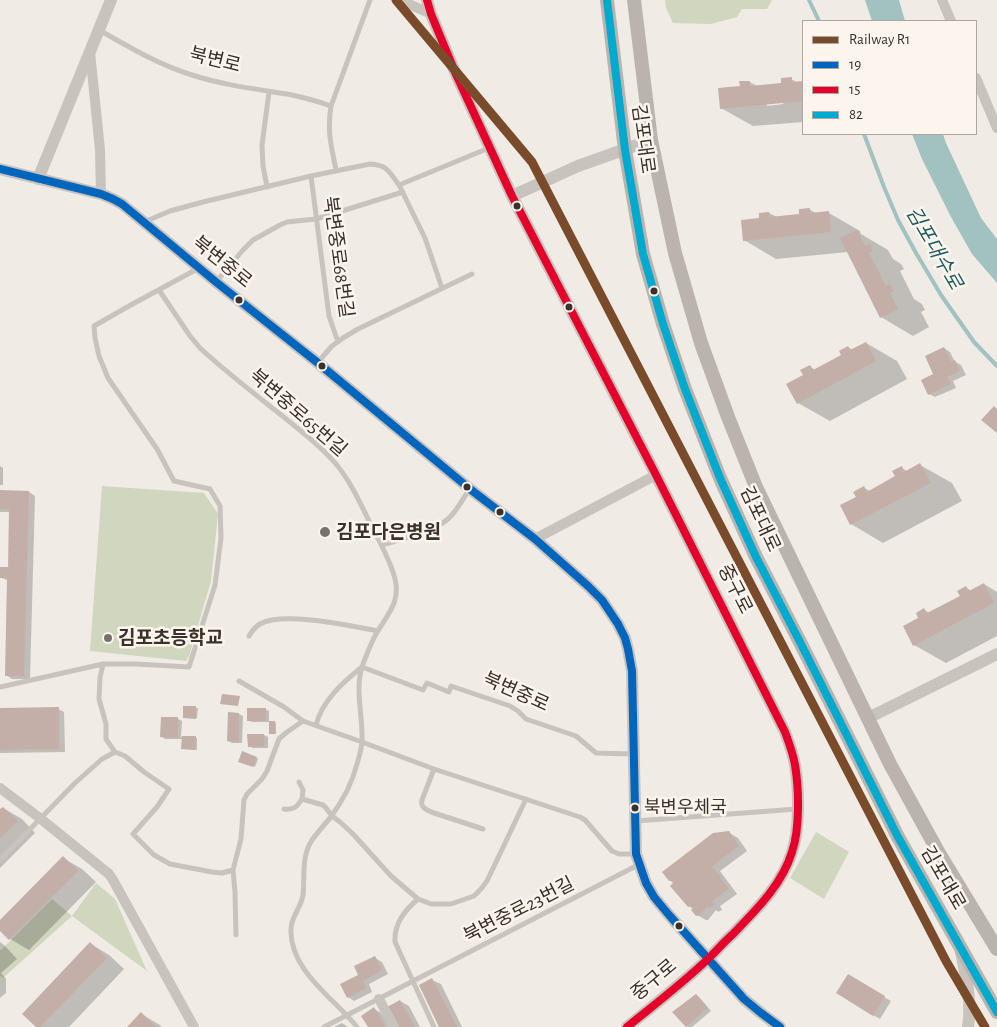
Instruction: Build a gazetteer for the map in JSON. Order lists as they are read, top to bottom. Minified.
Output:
{"streets":{"main road":["김포대로"],"street":["북변중로","중구로"],"lane":["북변로","북변중로68번길","북변중로65번길","북변중로23번길"]},"crossings":[["북변중로68번길","북변중로"],["북변중로","북변중로65번길"],["북변중로","중구로"],["북변중로","북변중로23번길"]],"water":["김포대수로"],"places":["김포다은병원","김포초등학교","북변우체국"],"lines":["rail line R1","transit line 15","transit line 82","transit line 19"],"legend":["Railway R1","19","15","82"]}
